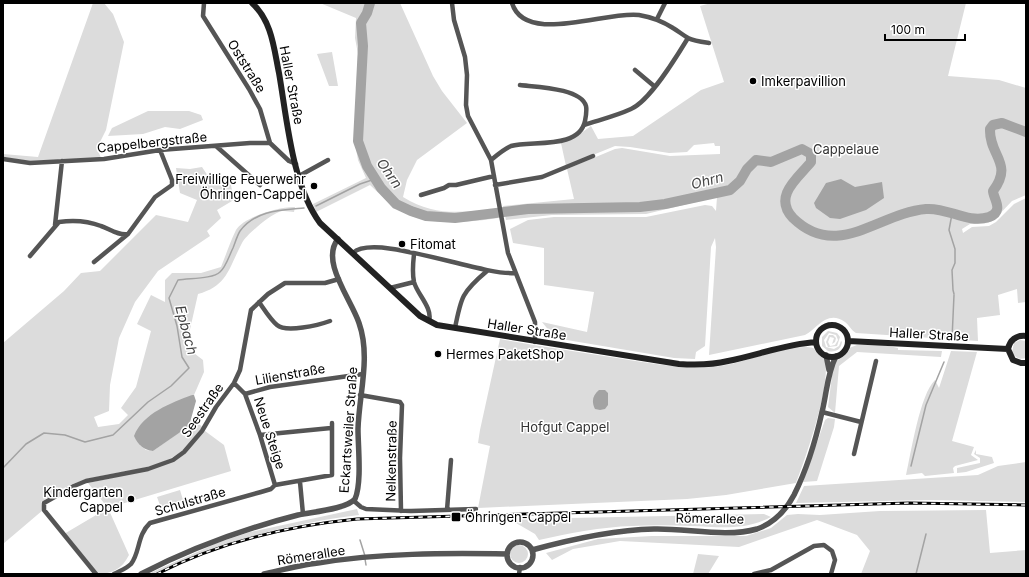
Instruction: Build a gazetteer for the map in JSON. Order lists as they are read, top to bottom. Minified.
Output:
{"streets":{"main road":["Haller Straße"],"street":["Oststraße","Cappelbergstraße","Lilienstraße","Seestraße","Eckartsweiler Straße","Neue Steige","Nelkenstraße","Schulstraße","Römerallee"]},"crossings":[["Oststraße","Cappelbergstraße"],["Haller Straße","Eckartsweiler Straße"],["Haller Straße","Römerallee"],["Lilienstraße","Eckartsweiler Straße"],["Lilienstraße","Neue Steige"],["Seestraße","Eckartsweiler Straße"],["Seestraße","Neue Steige"],["Eckartsweiler Straße","Neue Steige"],["Eckartsweiler Straße","Nelkenstraße"],["Neue Steige","Schulstraße"]],"water":["Ohrn","Epbach"],"parks":["Cappelaue","Hofgut Cappel"],"places":{"other":["Imkerpavillion","Freiwillige Feuerwehr Öhringen-Cappel","Fitomat","Hermes PaketShop","Kindergarten Cappel"],"transit":["Öhringen-Cappel"]},"scale_bar":"100 m"}
